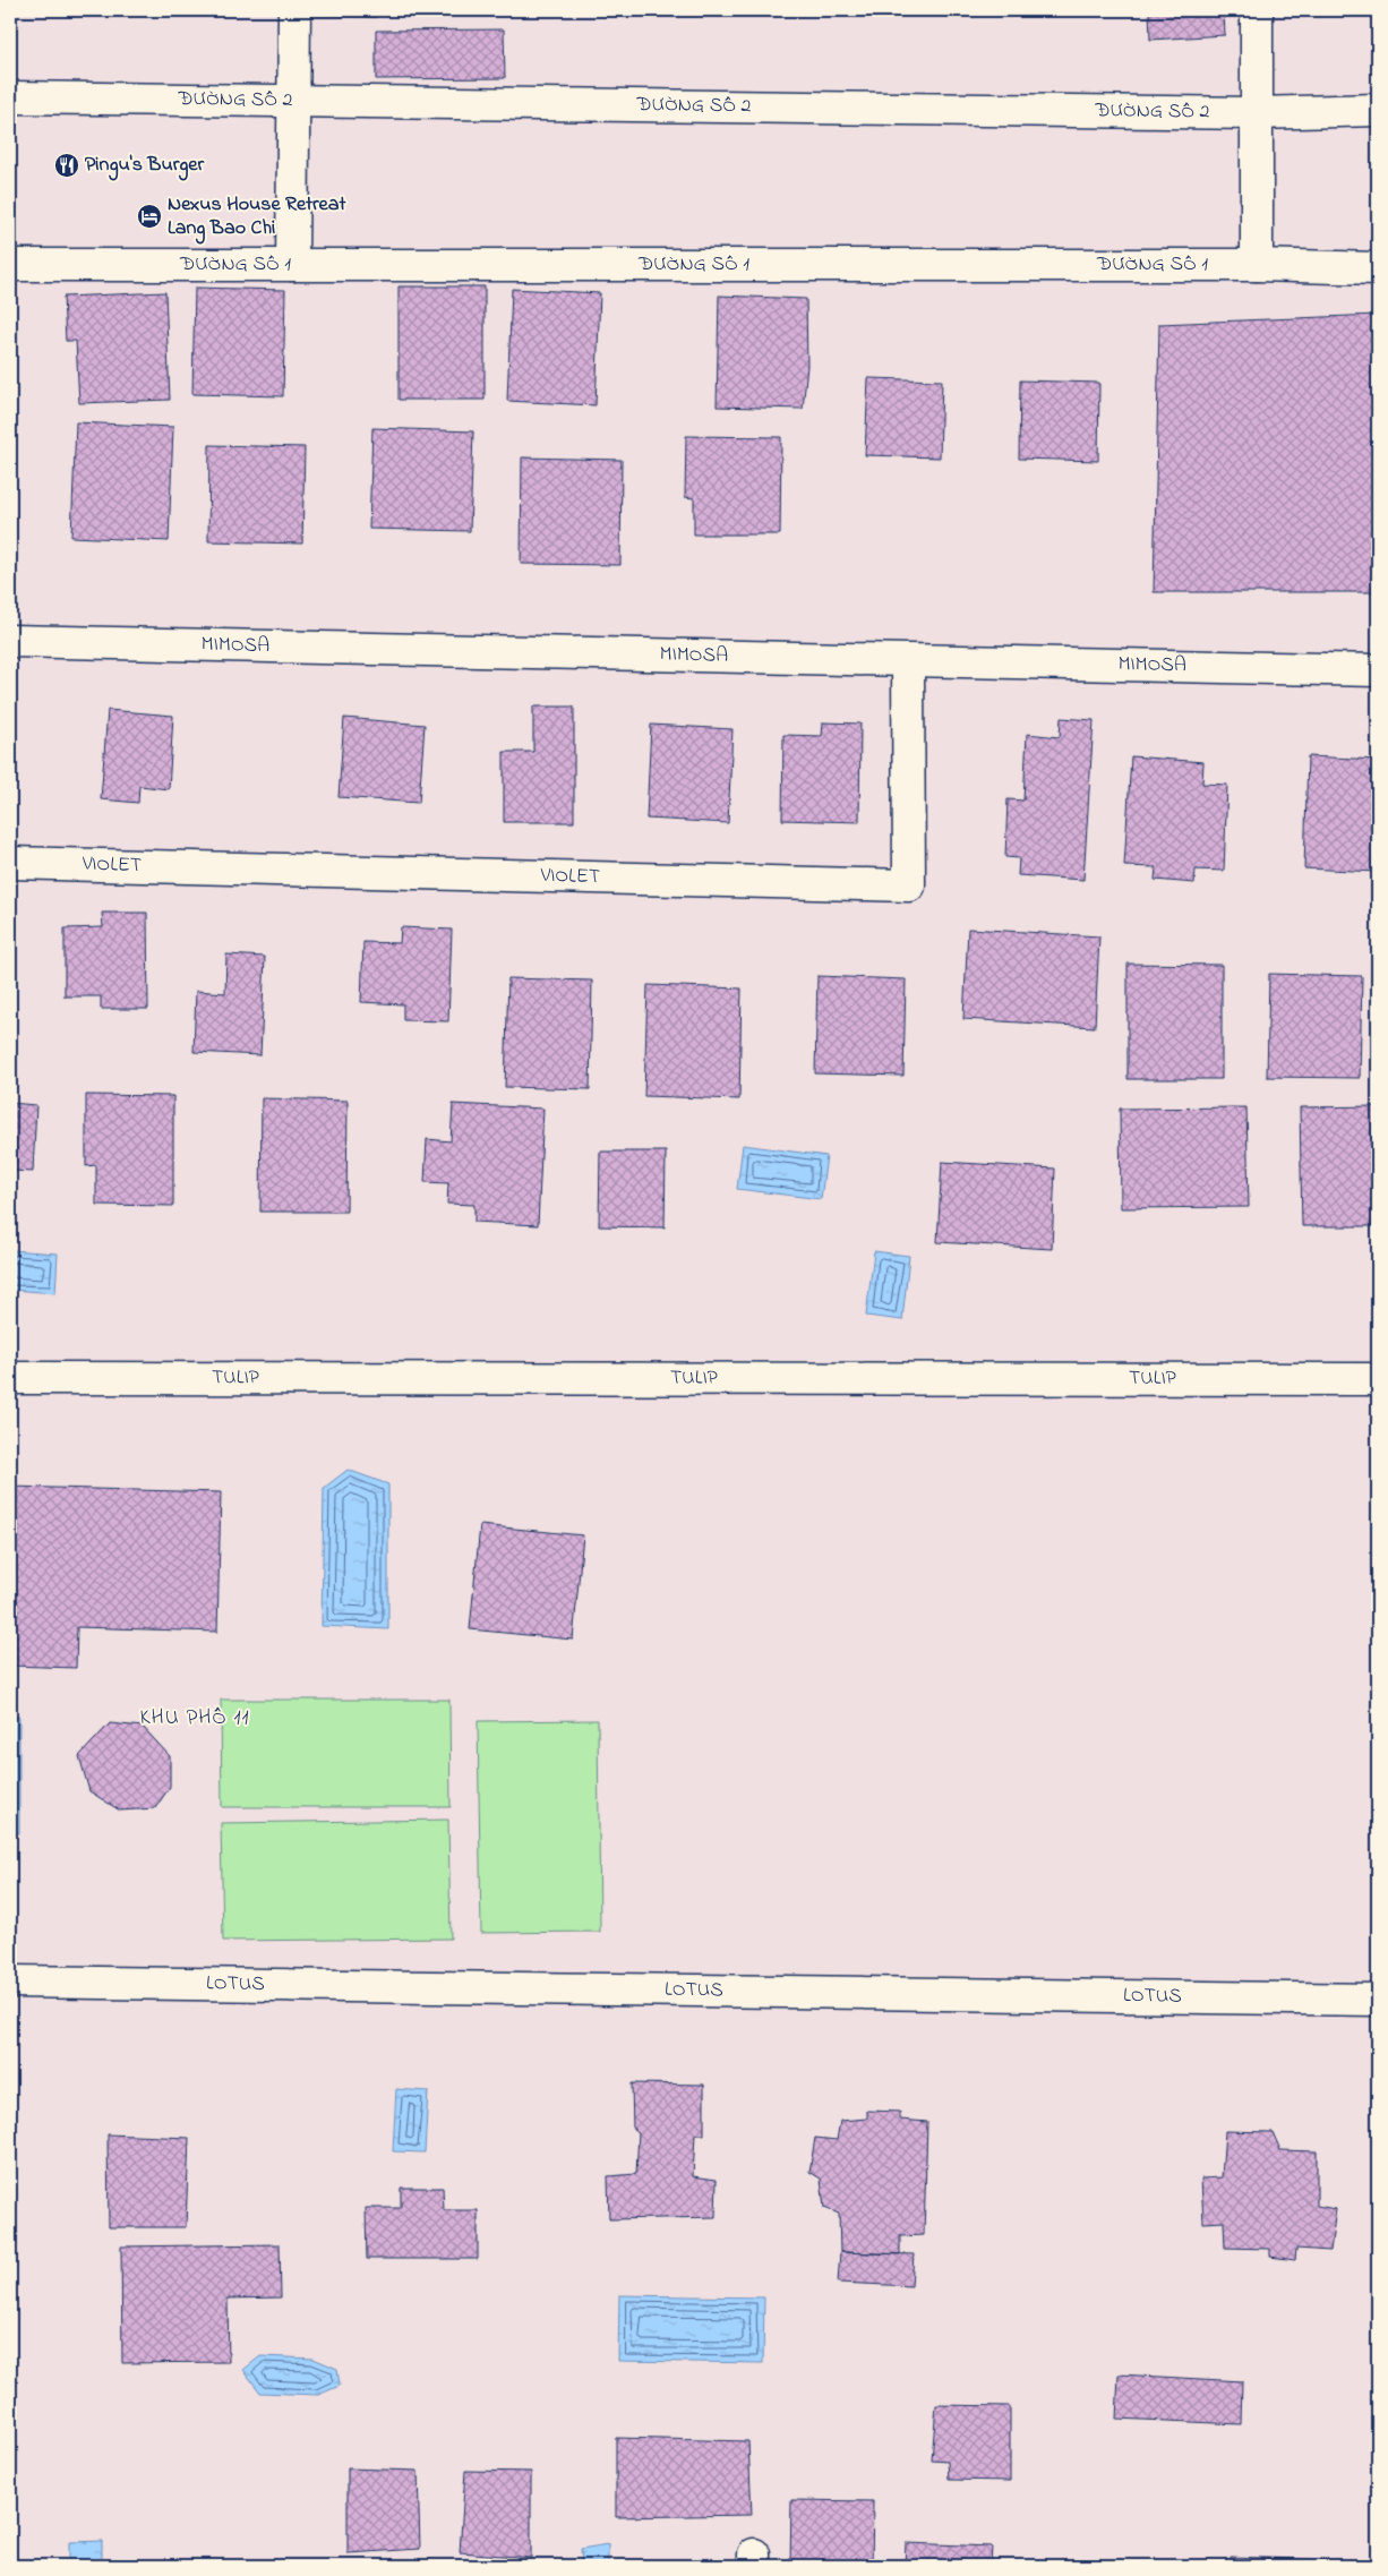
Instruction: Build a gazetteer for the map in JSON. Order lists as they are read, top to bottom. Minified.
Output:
{"streets":{"street":["ĐƯỜNG SỐ 2","ĐƯỜNG SỐ 1","MIMOSA","VIOLET","TULIP","LOTUS"]},"crossings":[["MIMOSA","VIOLET"]],"districts":["KHU PHỐ 11"],"places":{"restaurant":["Pingu's Burger"],"hotel":["Nexus House Retreat Lang Bao Chi"]}}
